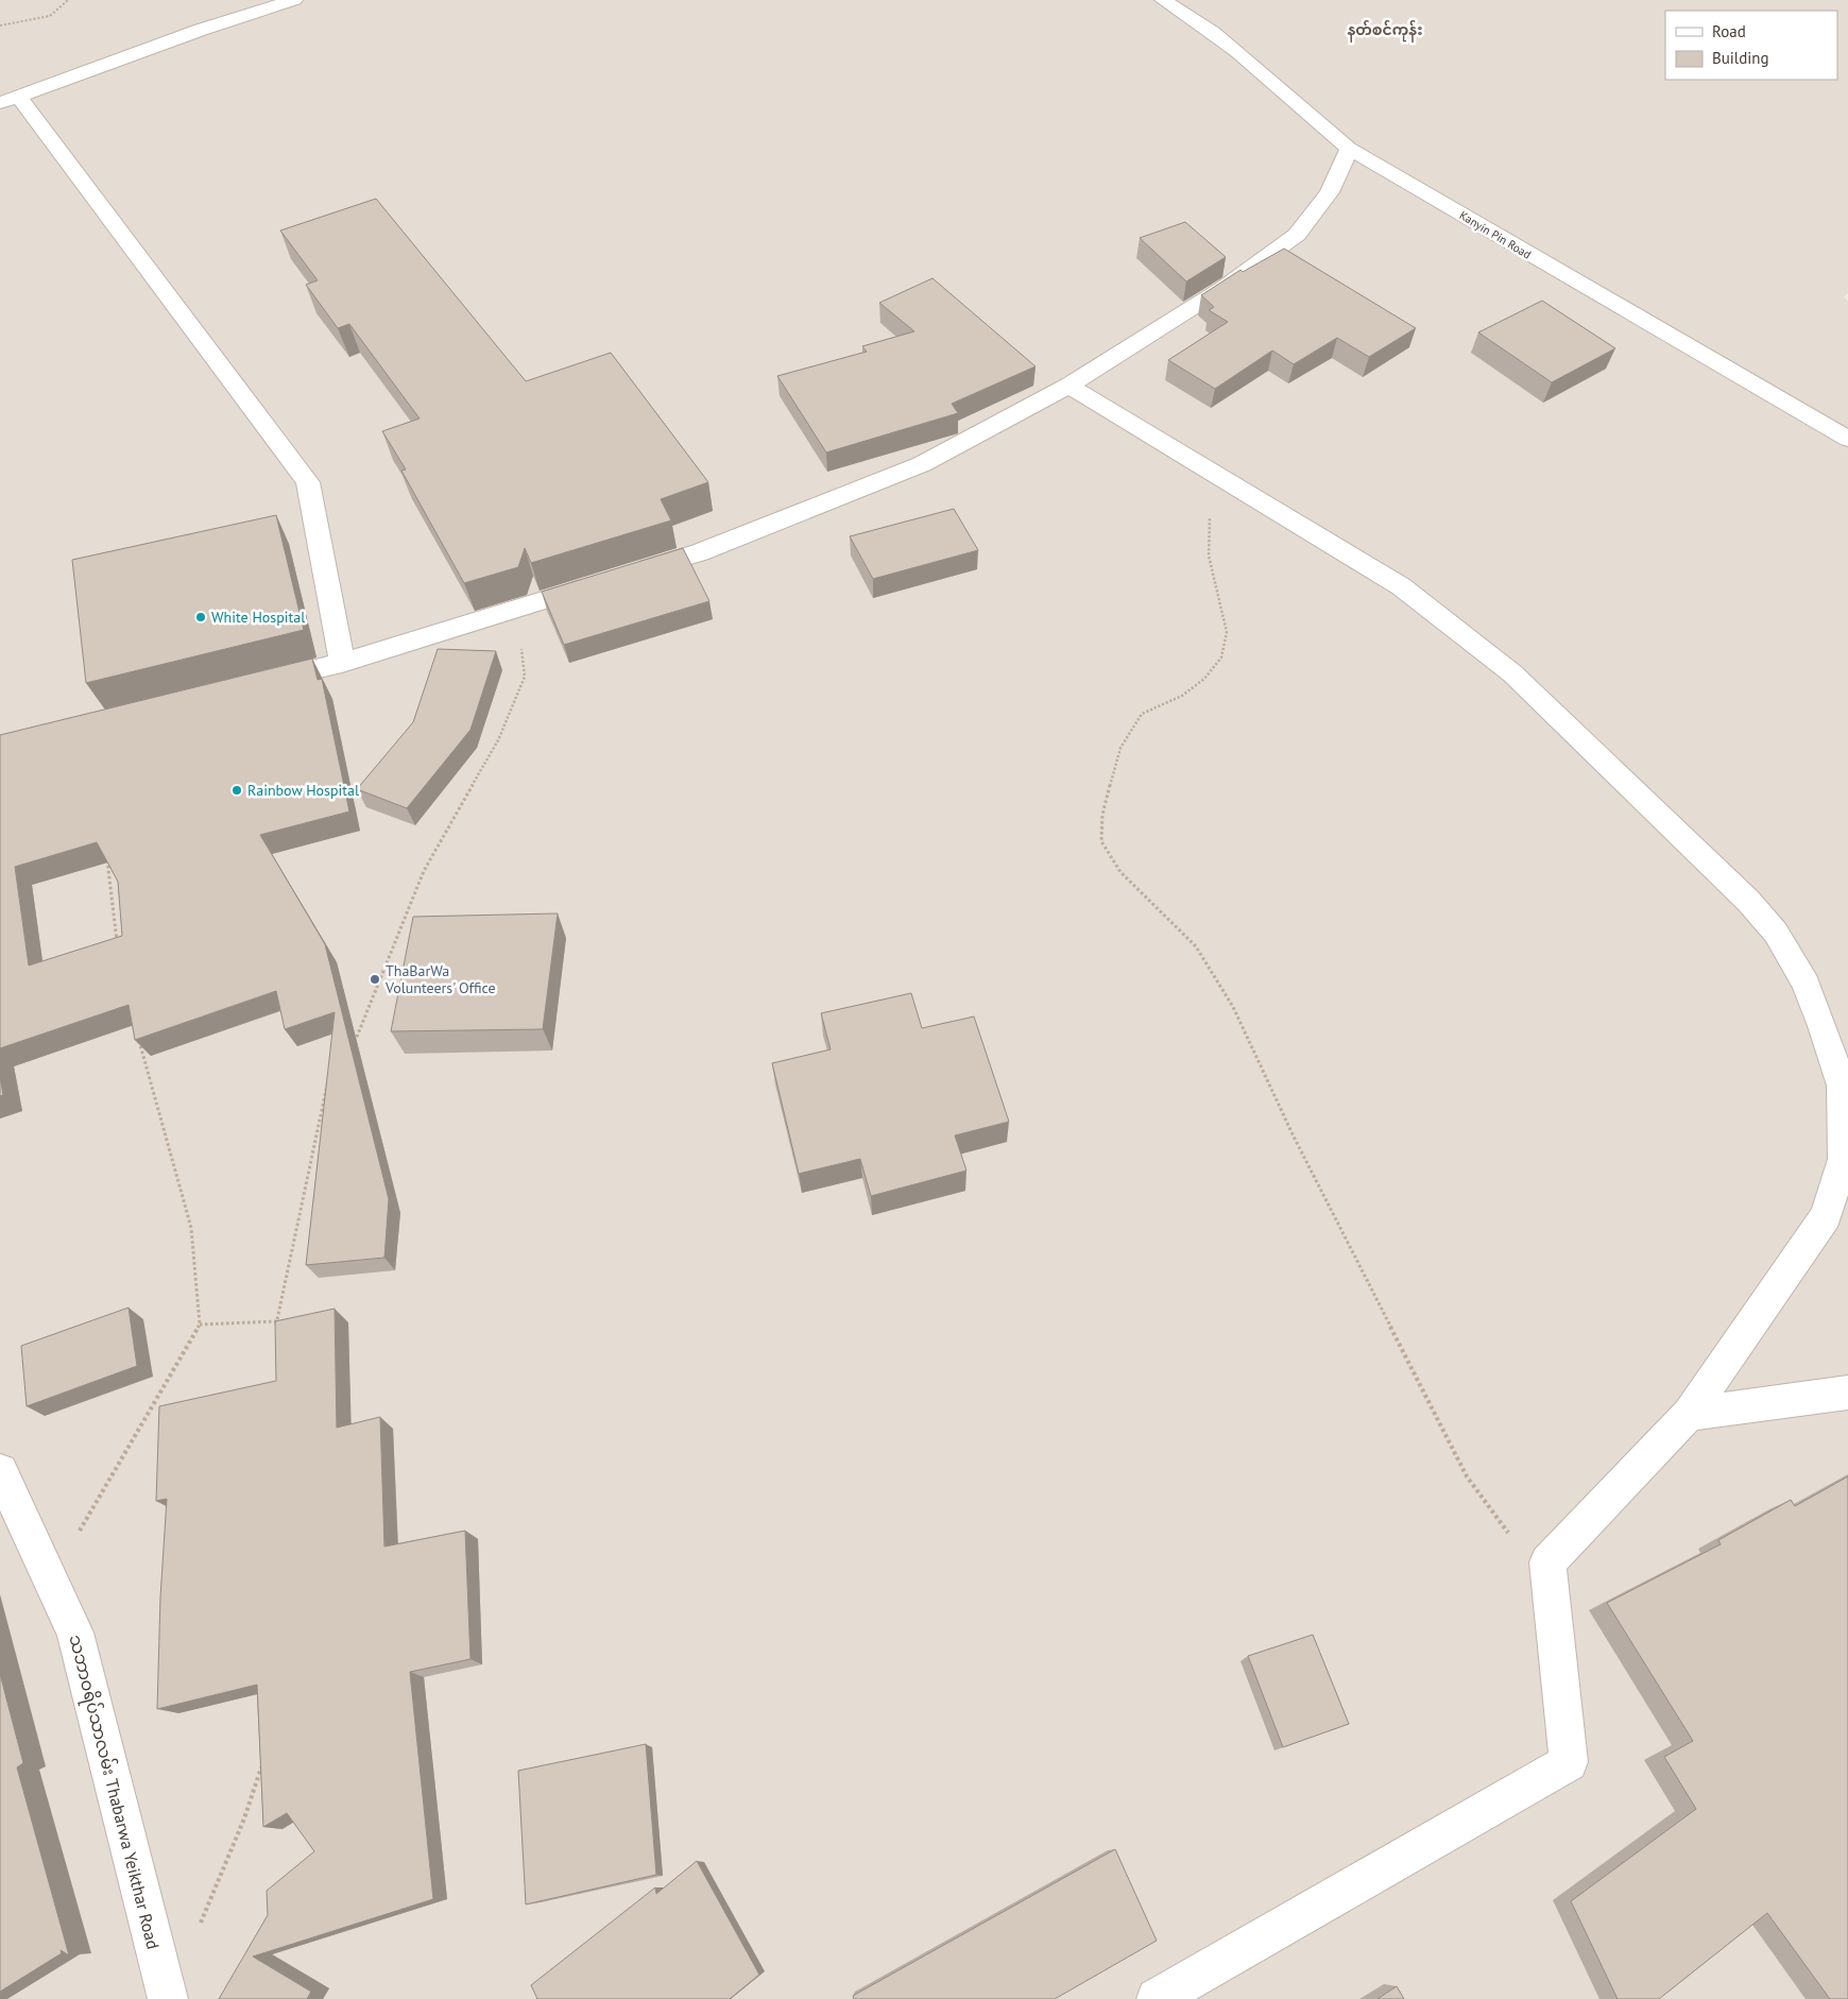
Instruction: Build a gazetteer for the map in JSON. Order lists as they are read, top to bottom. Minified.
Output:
{"streets":{"street":["Kanyin Pin Road","သဘာဝရိပ်သာလမ်း Thabarwa Yeikthar Road"]},"districts":["နတ်စင်ကုန်း"],"places":["White Hospital","Rainbow Hospital","ThaBarWa Volunteers' Office"],"legend":["Road","Building"]}
